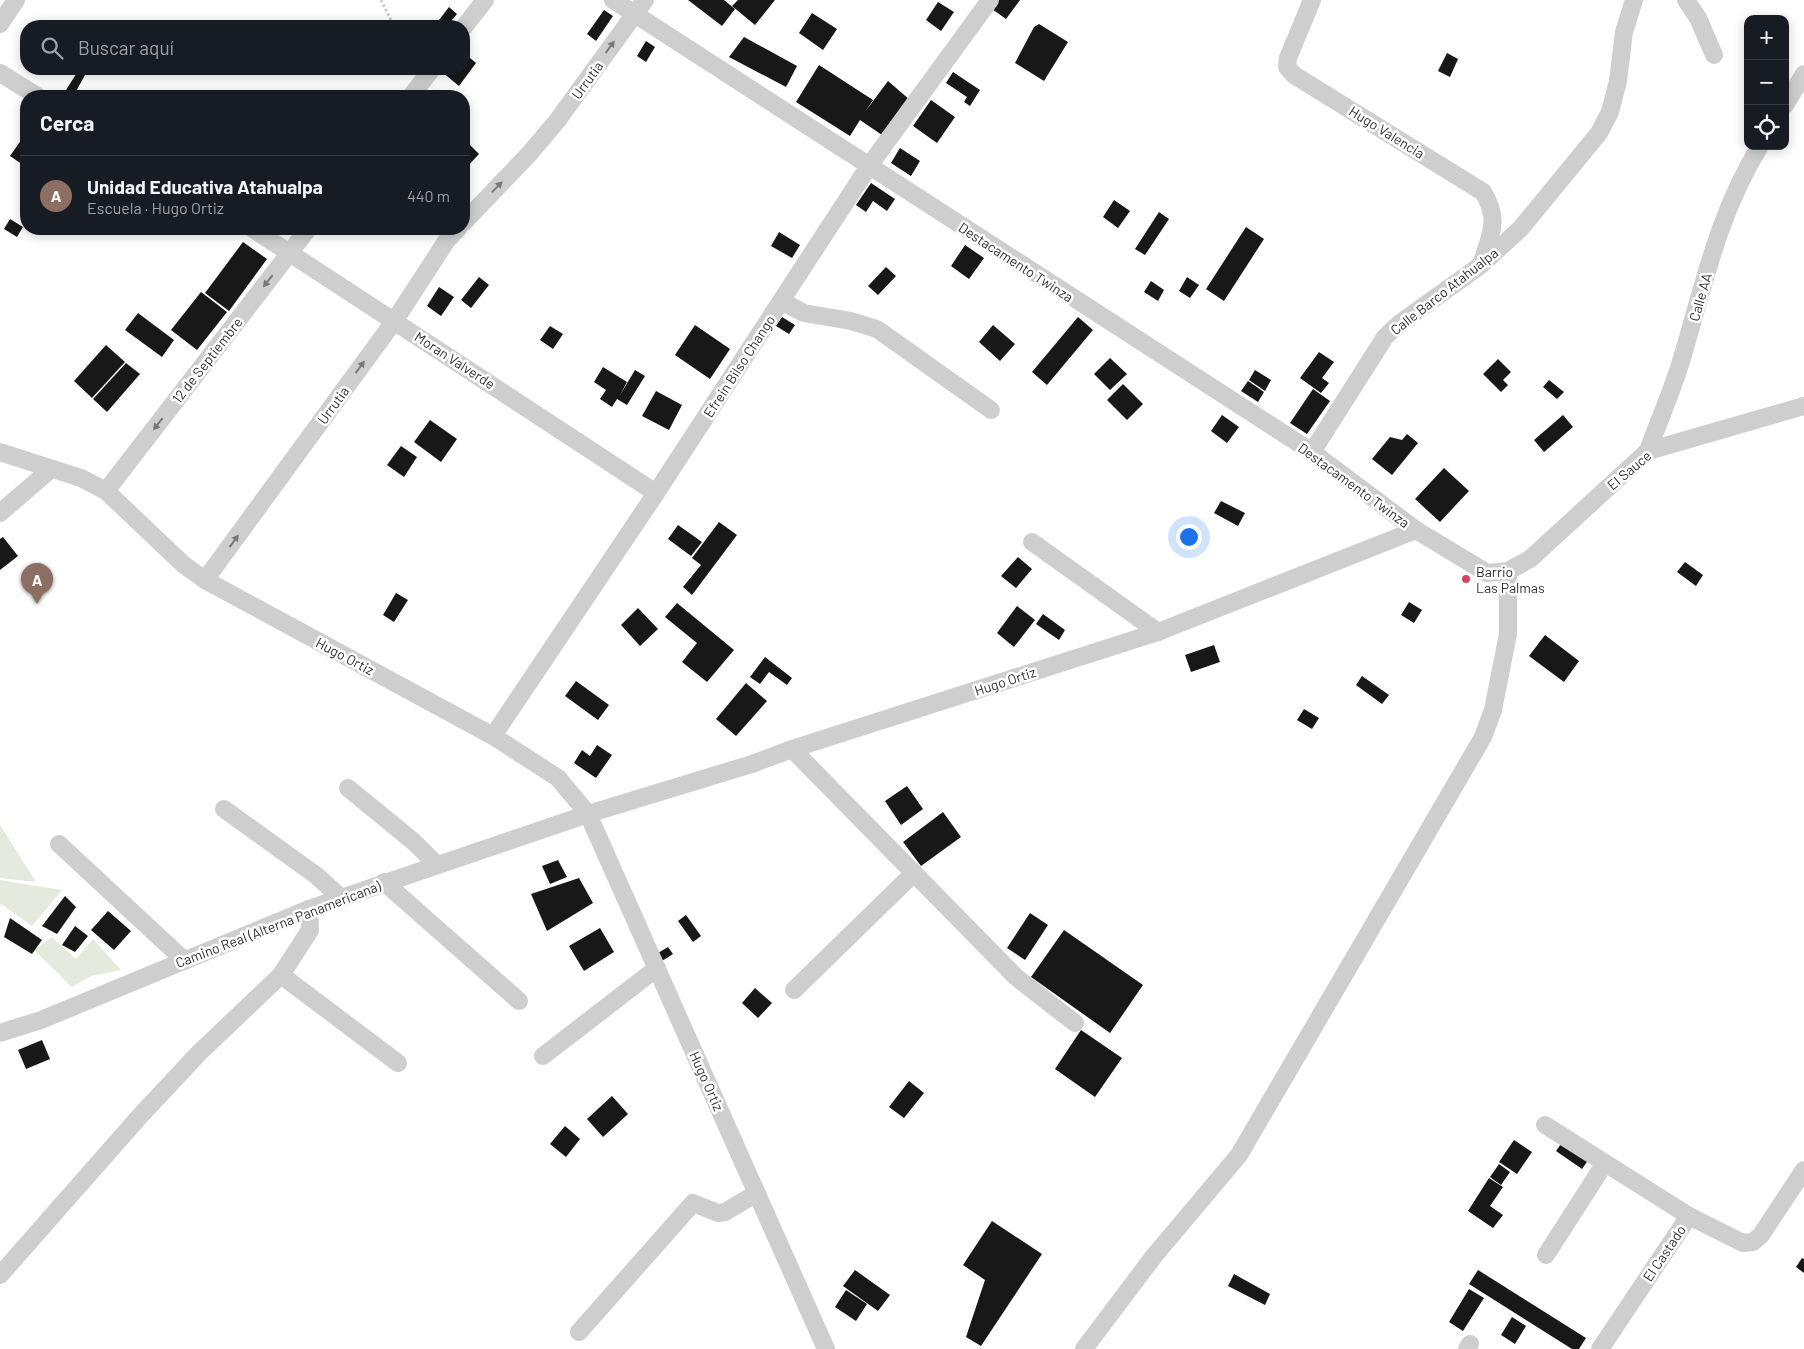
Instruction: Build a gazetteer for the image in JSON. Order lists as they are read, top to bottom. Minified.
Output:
{"streets":{"street":["Urrutia","Hugo Valencia","Destacamento Twinza","Calle Barco Atahualpa","Calle AA","12 de Septiembre","Moran Valverde","Efrein Bilso Chango","El Sauce","Hugo Ortiz","Camino Real (Alterna Panamericana)","El Castado"]},"crossings":[["Urrutia","Destacamento Twinza"],["Urrutia","Moran Valverde"],["Urrutia","Hugo Ortiz"],["Hugo Valencia","Calle Barco Atahualpa"],["Destacamento Twinza","Calle Barco Atahualpa"],["Destacamento Twinza","Efrein Bilso Chango"],["Destacamento Twinza","El Sauce"],["Destacamento Twinza","Hugo Ortiz"],["Calle AA","El Sauce"],["12 de Septiembre","Moran Valverde"],["12 de Septiembre","Hugo Ortiz"],["Moran Valverde","Efrein Bilso Chango"],["Efrein Bilso Chango","Hugo Ortiz"],["Hugo Ortiz","Camino Real (Alterna Panamericana)"]],"one_way":["Urrutia","12 de Septiembre"],"places":["Barrio Las Palmas"],"page":{"map_buttons":["+","−"],"search":"Buscar aquí","heading":"Cerca","list":[{"mark":"A","name":"Unidad Educativa Atahualpa","note":"Escuela · Hugo Ortiz","value":"440 m"}],"pins":"A"}}
